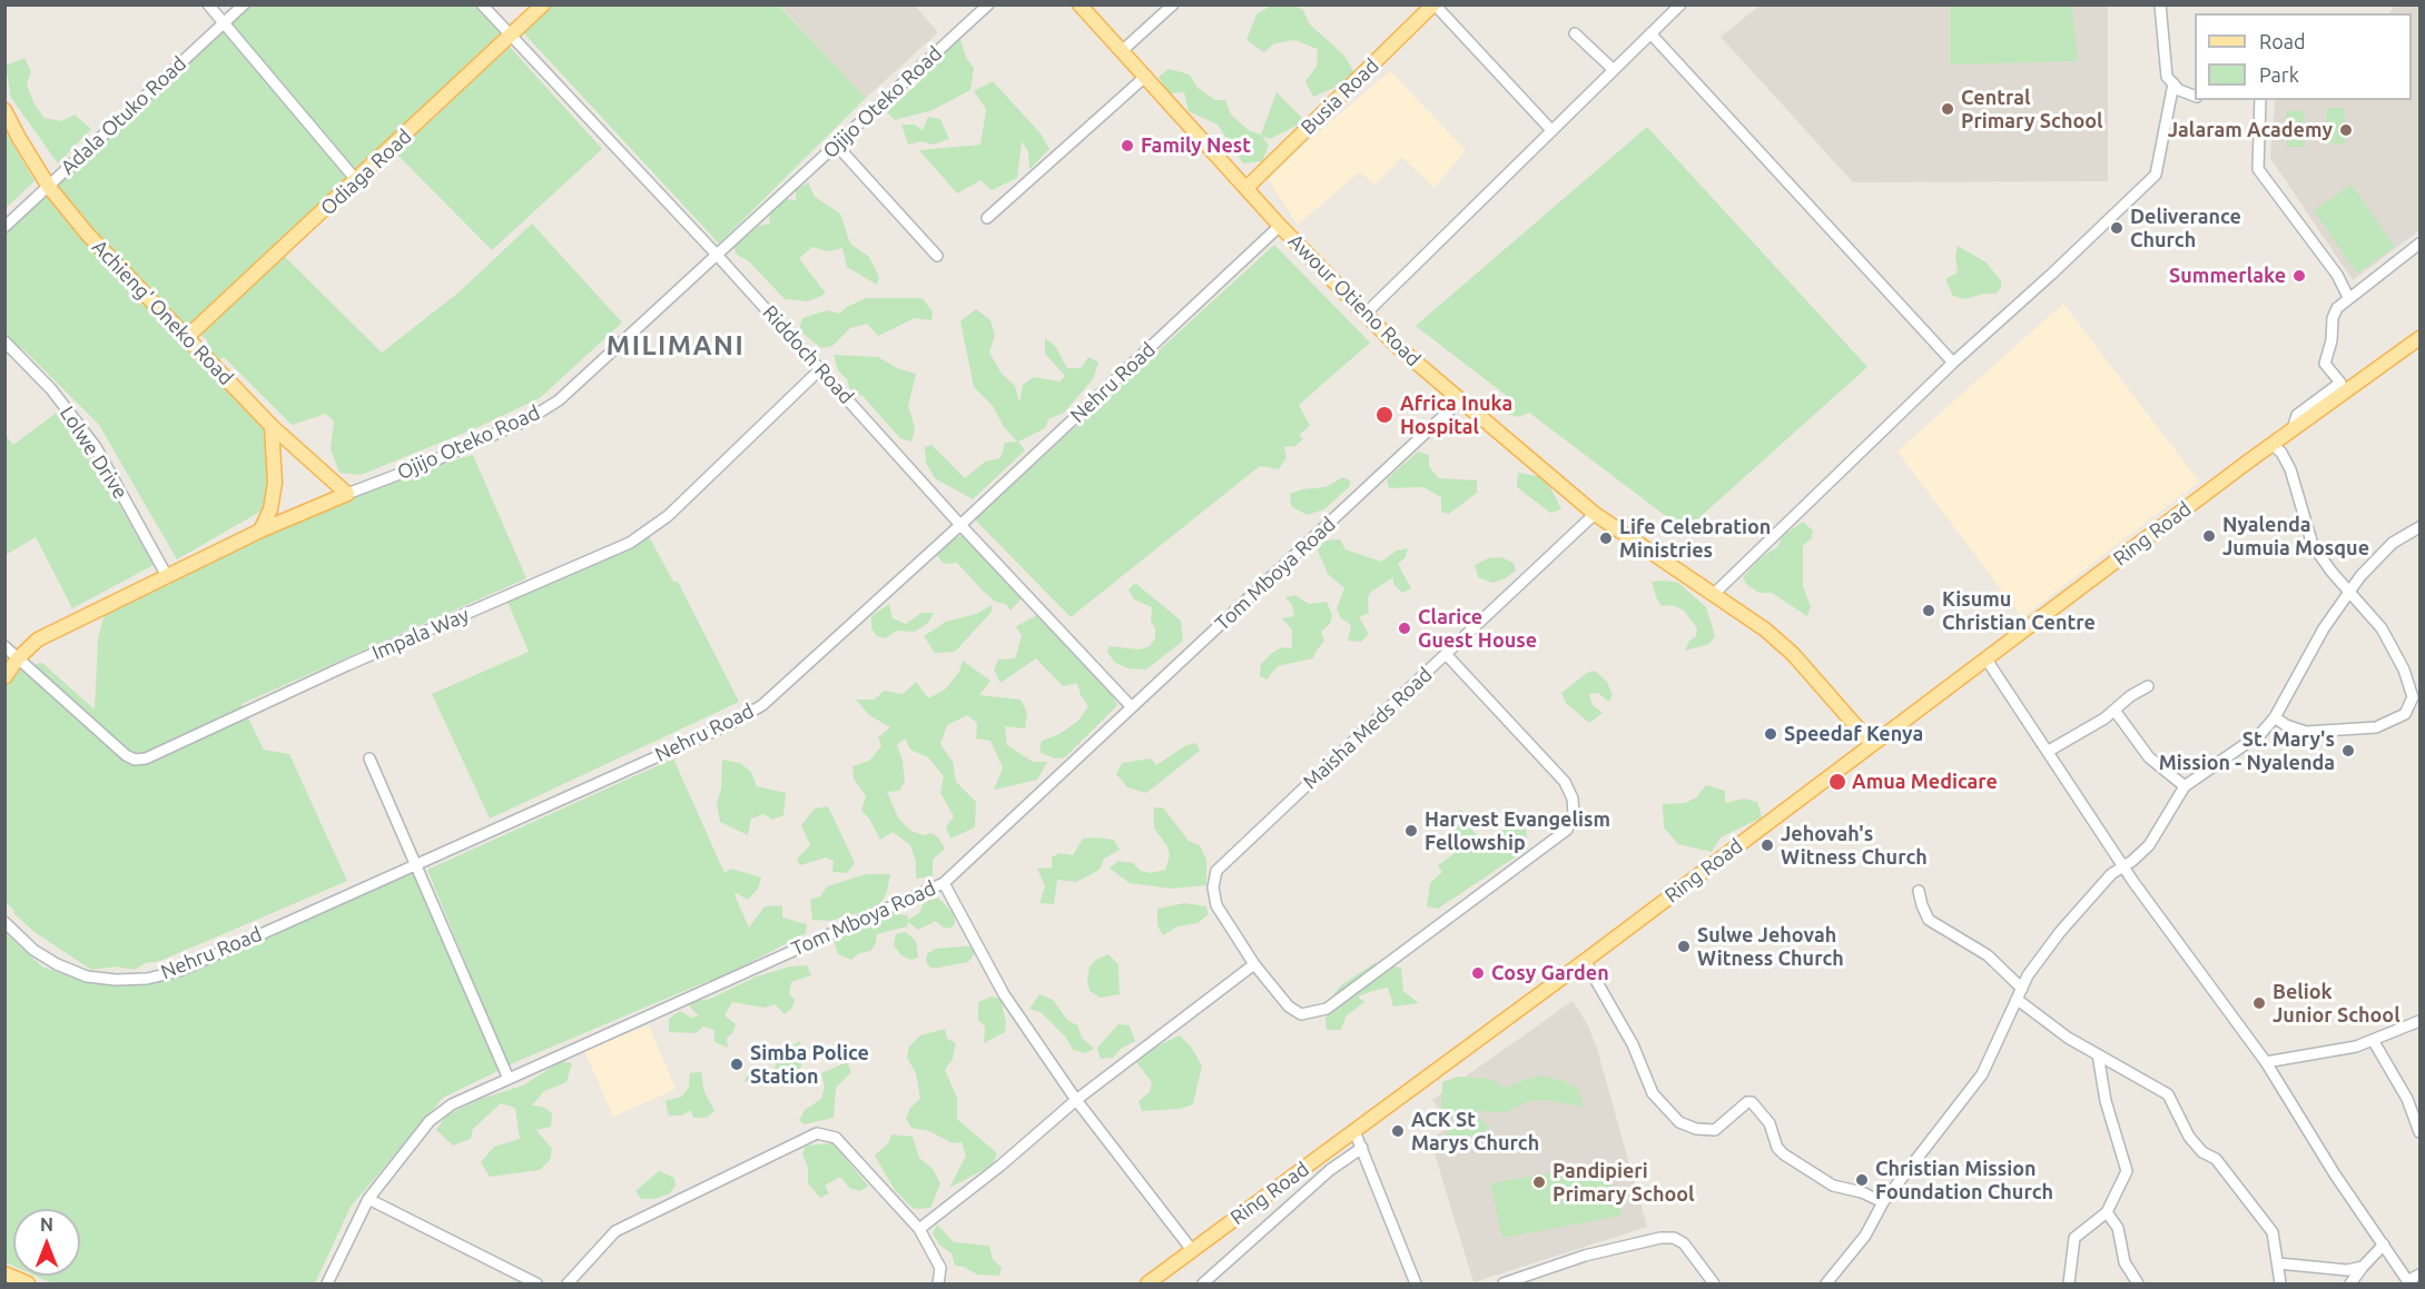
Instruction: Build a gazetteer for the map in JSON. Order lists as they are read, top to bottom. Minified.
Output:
{"streets":{"main road":["Busia Road","Ojijo Oteko Road","Odiaga Road","Awour Otieno Road","Achieng' Oneko Road","Ring Road"],"street":["Adala Otuko Road","Riddoch Road","Nehru Road","Lolwe Drive","Tom Mboya Road","Impala Way","Maisha Meds Road"]},"crossings":[["Busia Road","Awour Otieno Road"],["Ojijo Oteko Road","Achieng' Oneko Road"],["Ojijo Oteko Road","Riddoch Road"],["Ojijo Oteko Road","Lolwe Drive"],["Ojijo Oteko Road","Impala Way"],["Adala Otuko Road","Achieng' Oneko Road"],["Odiaga Road","Achieng' Oneko Road"],["Odiaga Road","Riddoch Road"],["Awour Otieno Road","Nehru Road"],["Awour Otieno Road","Ring Road"],["Awour Otieno Road","Tom Mboya Road"],["Awour Otieno Road","Maisha Meds Road"],["Riddoch Road","Nehru Road"],["Riddoch Road","Tom Mboya Road"],["Riddoch Road","Impala Way"]],"districts":["MILIMANI"],"places":["Central Primary School","Jalaram Academy","Family Nest","Deliverance Church","Summerlake","Africa Inuka Hospital","Nyalenda Jumuia Mosque","Life Celebration Ministries","Kisumu Christian Centre","Clarice Guest House","Speedaf Kenya","St. Mary's Mission - Nyalenda","Amua Medicare","Harvest Evangelism Fellowship","Jehovah's Witness Church","Sulwe Jehovah Witness Church","Cosy Garden","Beliok Junior School","Simba Police Station","ACK St Marys Church","Christian Mission Foundation Church","Pandipieri Primary School"],"legend":["Road","Park"],"north":"top"}
